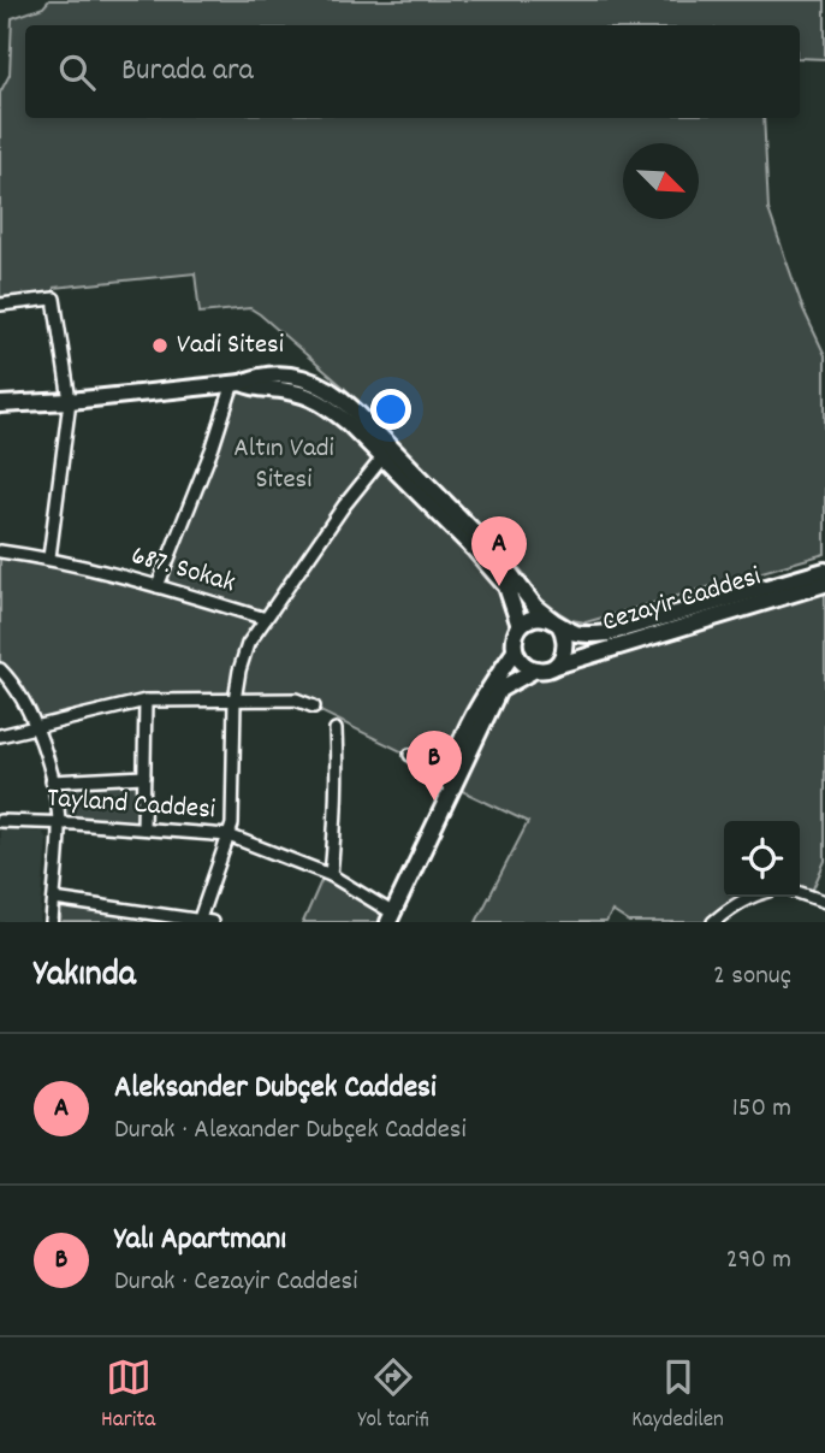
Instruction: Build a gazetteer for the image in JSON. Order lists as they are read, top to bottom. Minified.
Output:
{"streets":{"main road":["Cezayir Caddesi"],"street":["687. Sokak","Tayland Caddesi"]},"crossings":[["687. Sokak","Tayland Caddesi"]],"parks":["Altın Vadi Sitesi"],"places":["Vadi Sitesi"],"north":"bottom right","page":{"search":"Burada ara","pins":["A","B"],"heading":["Yakında","2 sonuç"],"list":[{"mark":"A","name":"Aleksander Dubçek Caddesi","note":"Durak · Alexander Dubçek Caddesi","value":"150 m"},{"mark":"B","name":"Yalı Apartmanı","note":"Durak · Cezayir Caddesi","value":"290 m"}],"nav":["Harita","Yol tarifi","Kaydedilen"]}}
